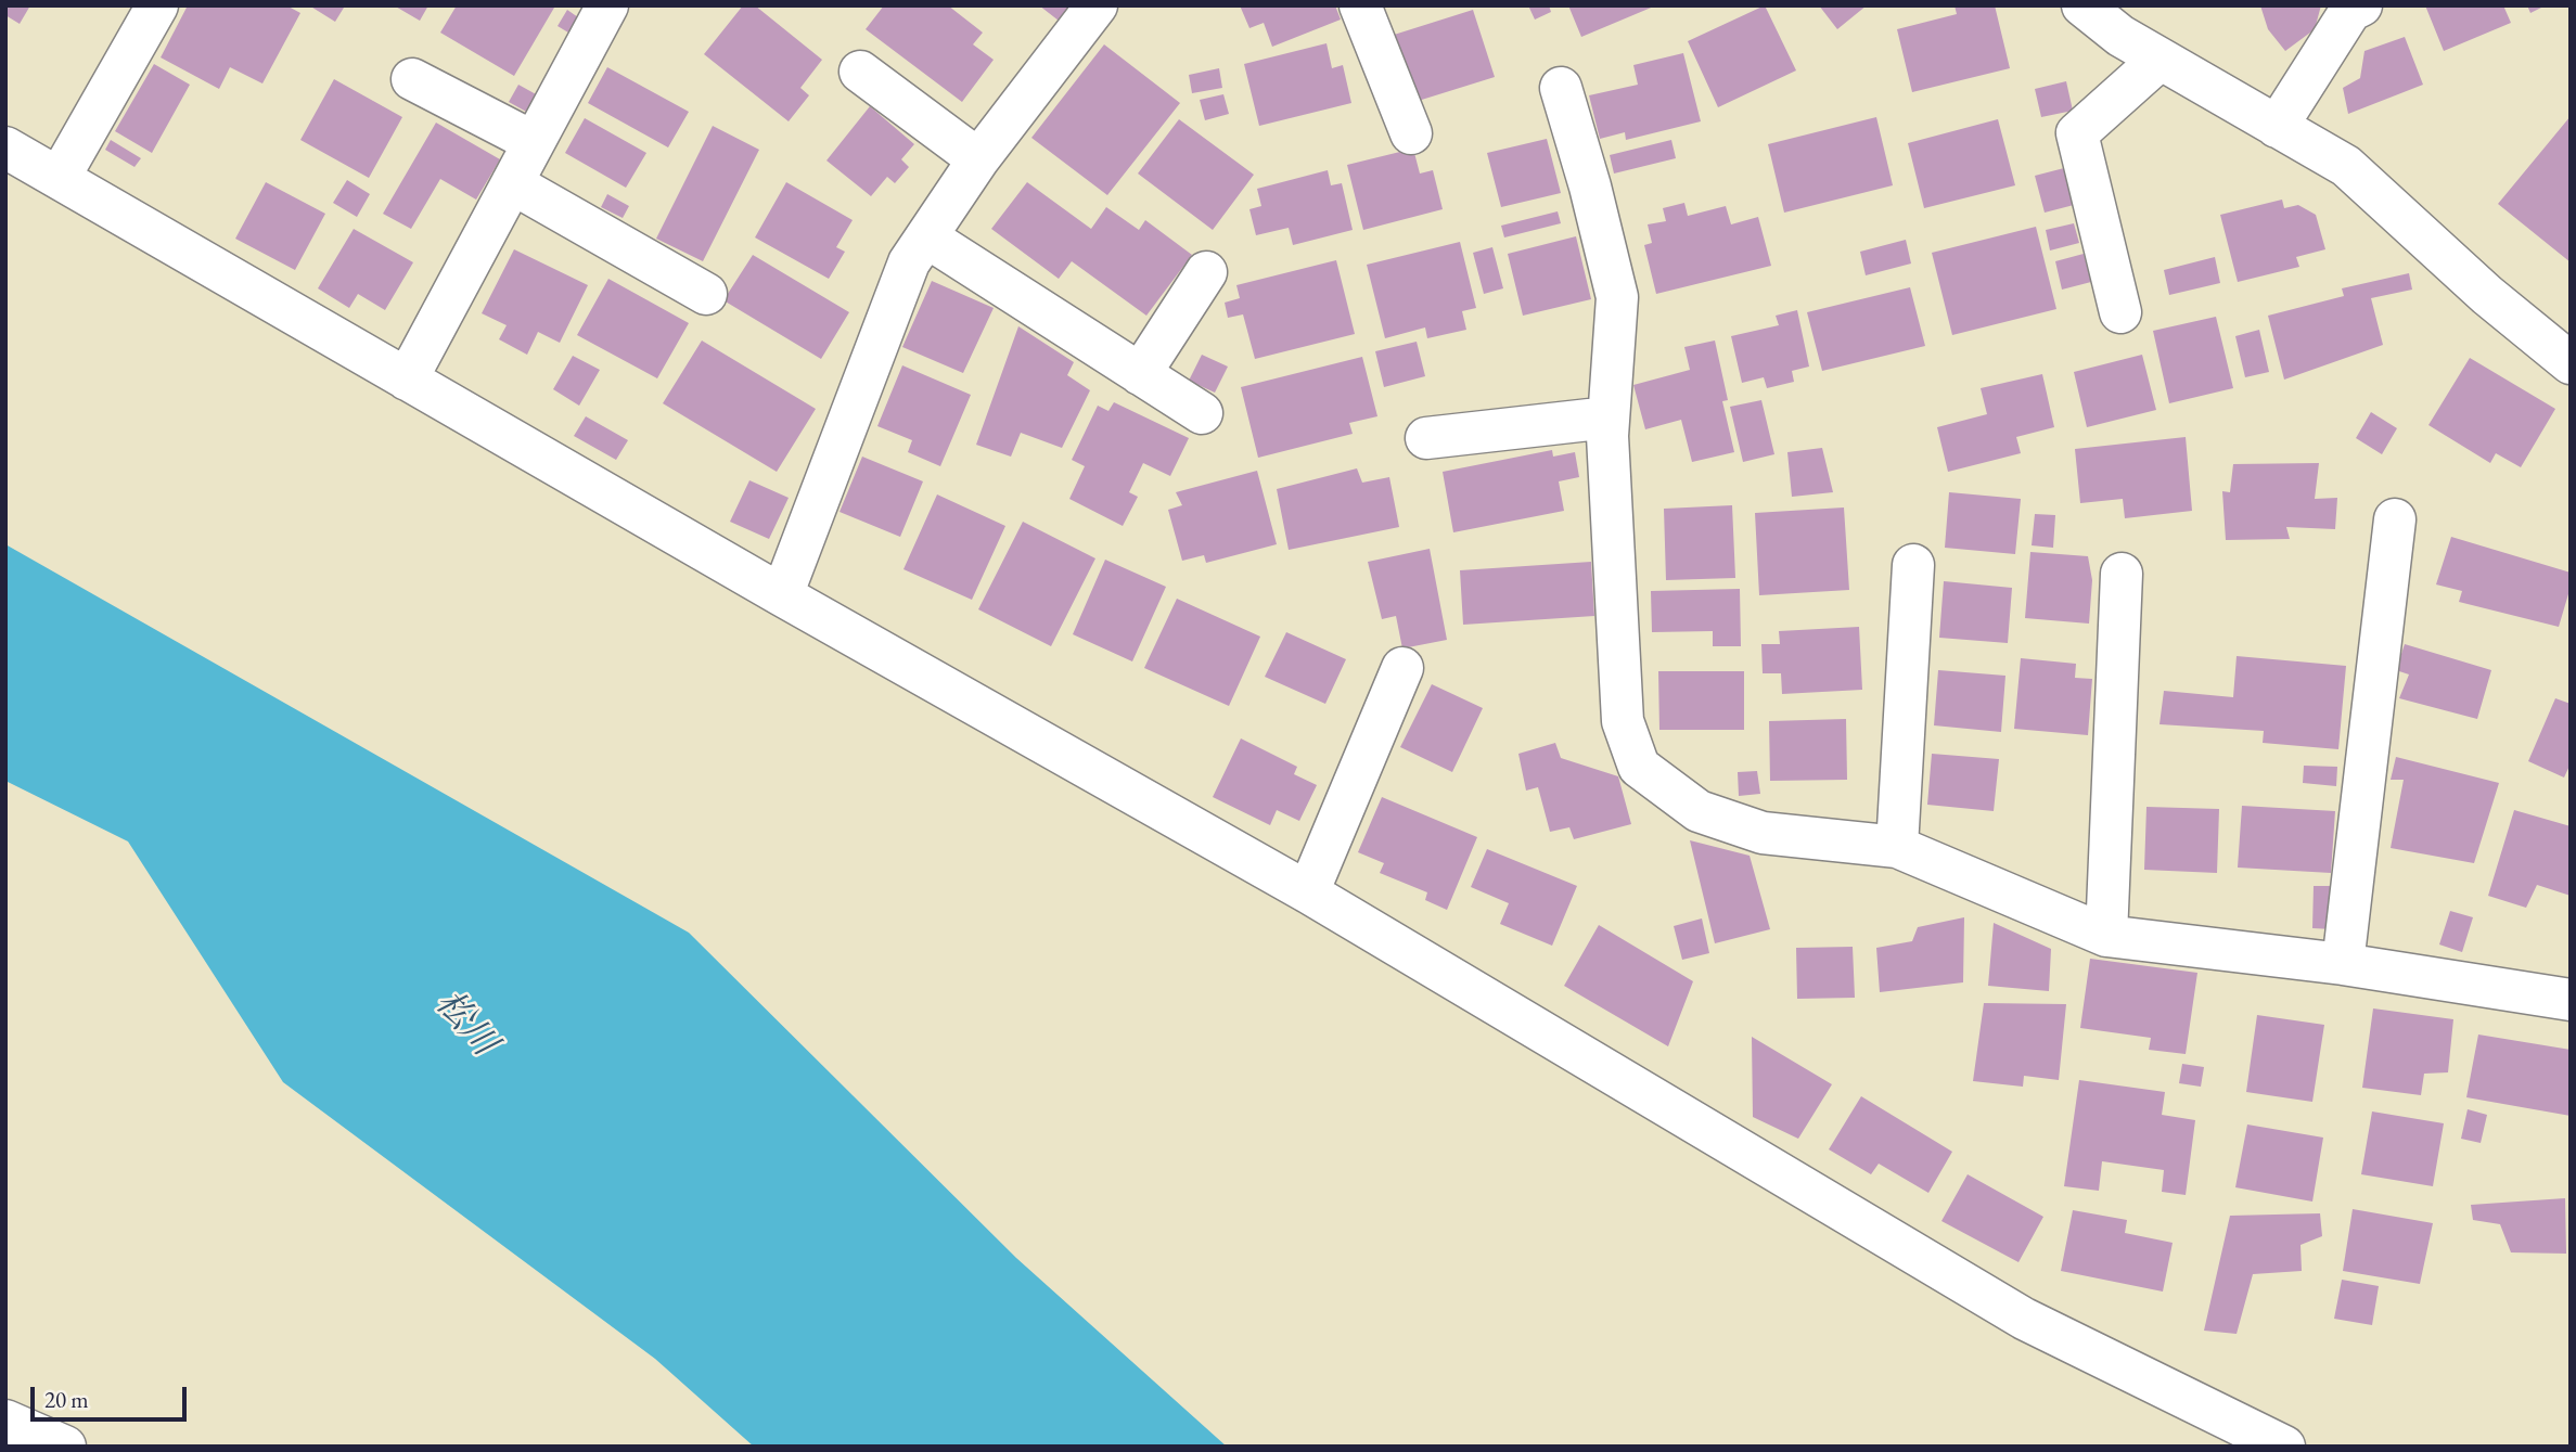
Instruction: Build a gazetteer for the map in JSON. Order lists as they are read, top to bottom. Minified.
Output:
{"water":["松川"],"scale_bar":"20 m"}
